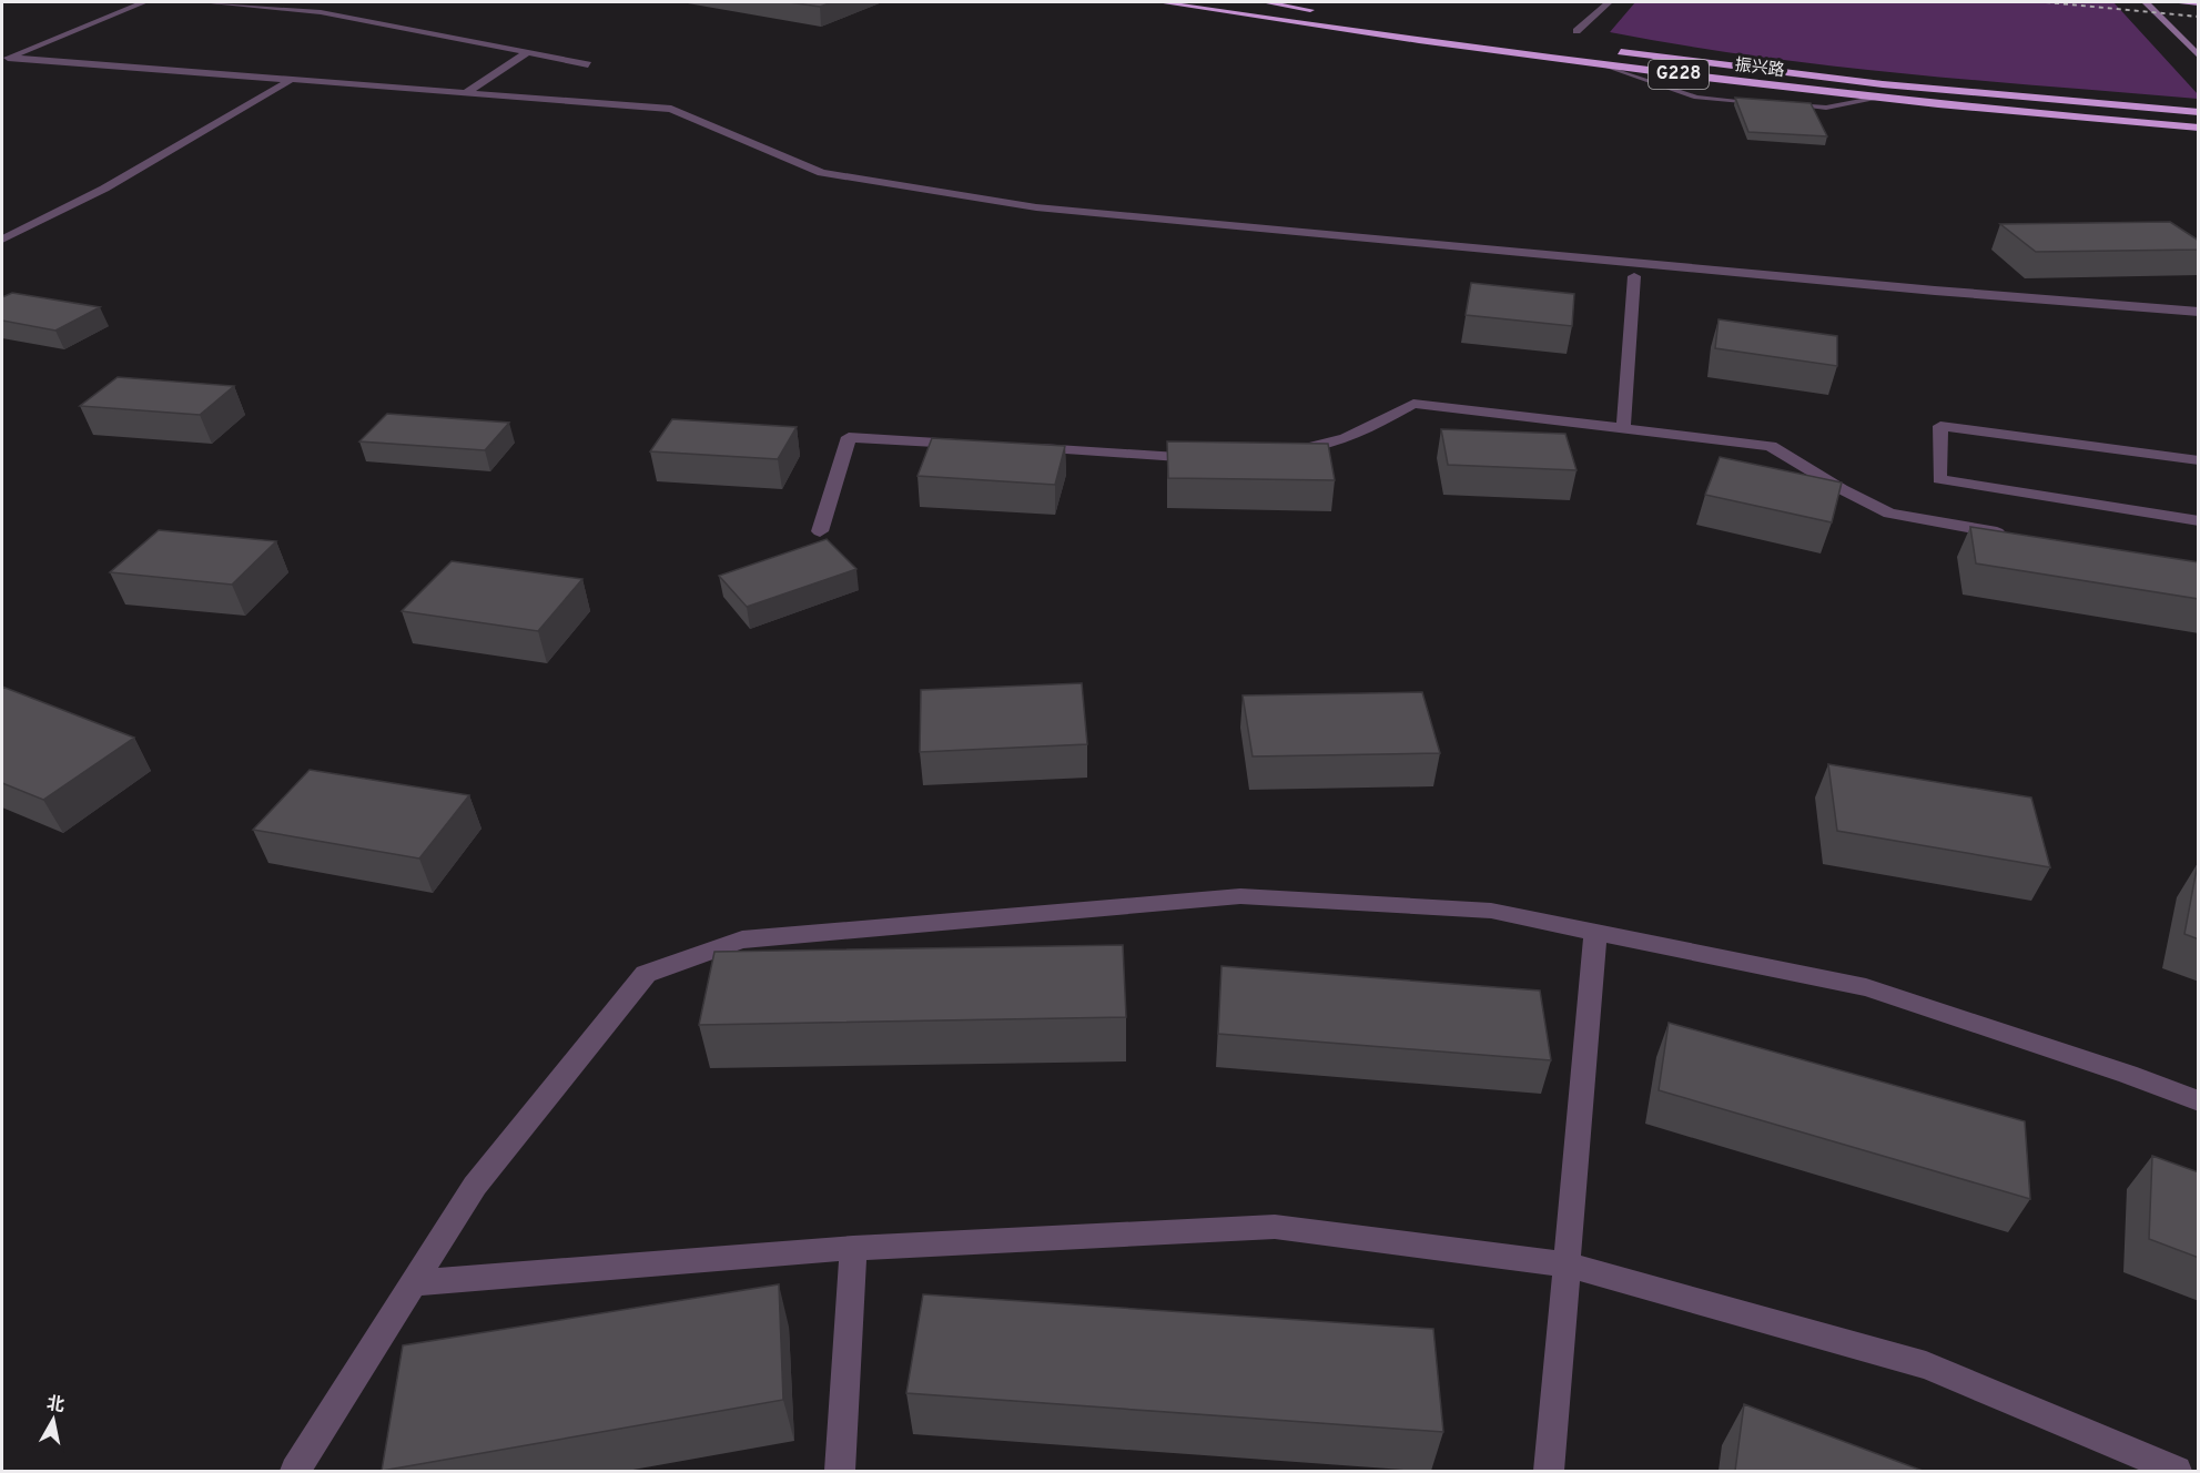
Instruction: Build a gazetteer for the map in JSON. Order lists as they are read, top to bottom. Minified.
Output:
{"streets":{"highway":["振兴路","G228"]},"north":"top"}
